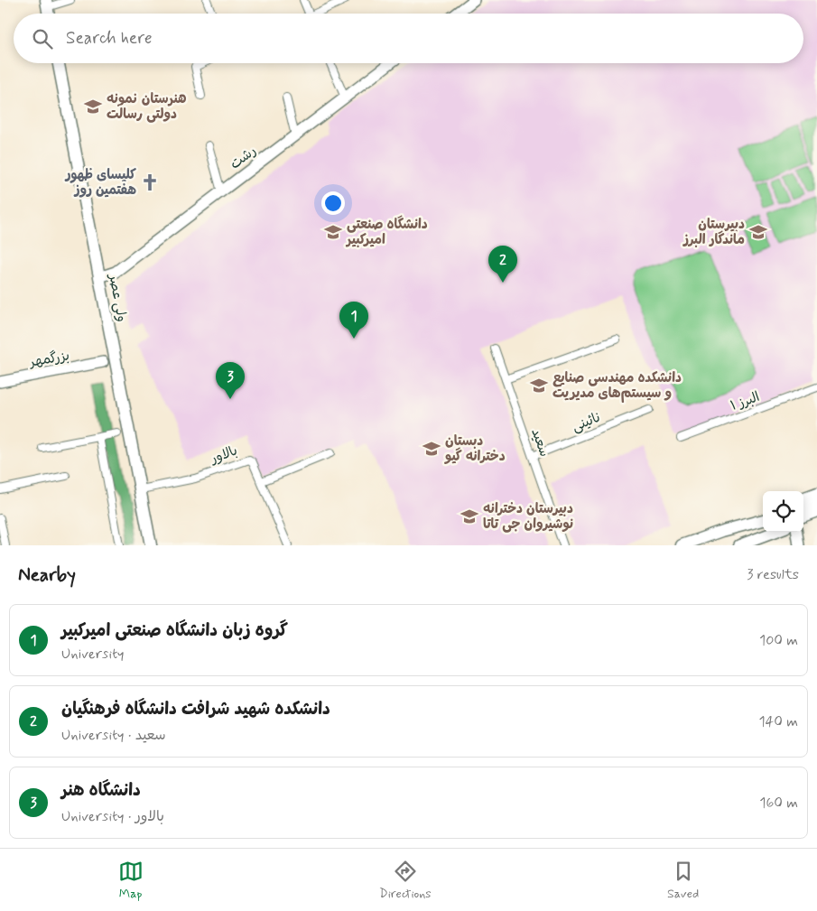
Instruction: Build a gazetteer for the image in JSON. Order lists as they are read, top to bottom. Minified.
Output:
{"streets":{"main road":["ولی عصر"],"street":["رشت","بزرگمهر","البرز ۱","نائینی","سعید","بالاور"]},"crossings":[["رشت","ولی عصر"],["ولی عصر","بزرگمهر"],["ولی عصر","بالاور"],["نائینی","سعید"]],"places":{"school or university":["هنرستان نمونه دولتی رسالت","دانشگاه صنعتی امیرکبیر","دبیرستان ماندگار البرز","دانشکده مهندسی صنایع و سیستم‌های مدیریت","دبستان دخترانه گیو","دبیرستان دخترانه نوشیروان جی تاتا"],"church":["کلیسای ظهور هفتمین روز"]},"page":{"search":"Search here","pins":["2","1","3"],"heading":["Nearby","3 results"],"list":[{"mark":"1","name":"گروه زبان دانشگاه صنعتی امیرکبیر","note":"University","value":"100 m"},{"mark":"2","name":"دانشکده شهید شرافت دانشگاه فرهنگیان","note":"University · سعید","value":"140 m"},{"mark":"3","name":"دانشگاه هنر","note":"University · بالاور","value":"160 m"}],"nav":["Map","Directions","Saved"]}}
